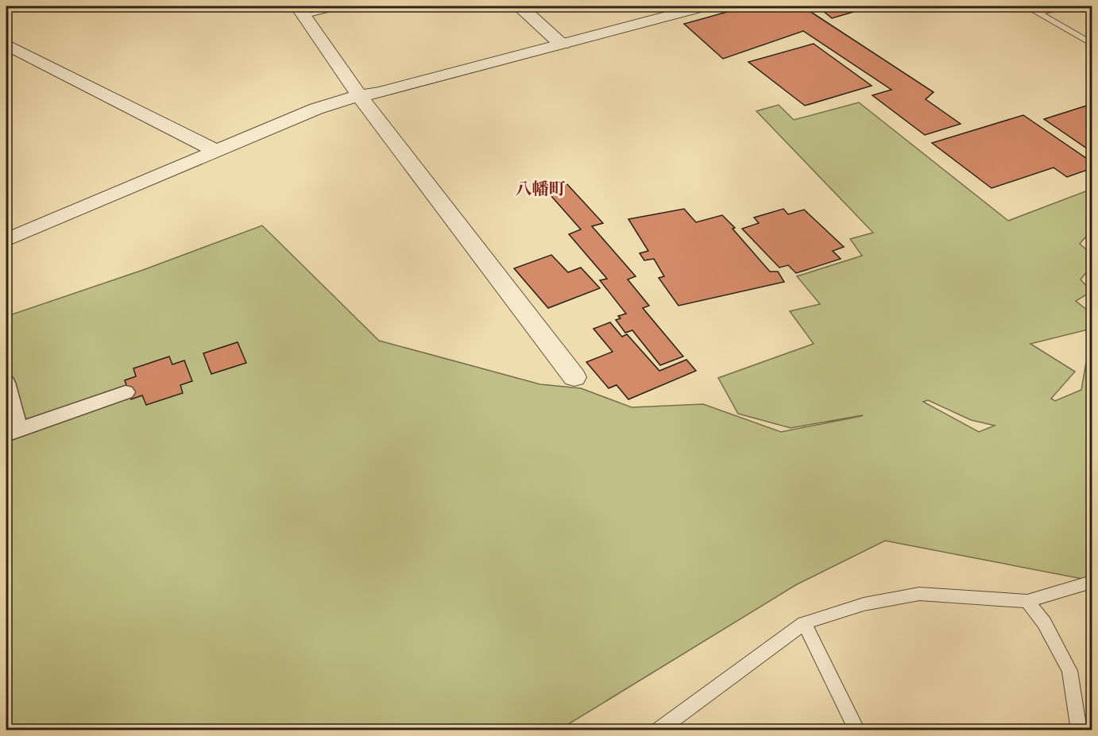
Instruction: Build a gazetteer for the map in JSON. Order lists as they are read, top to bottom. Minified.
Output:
{"districts":["八幡町"]}
